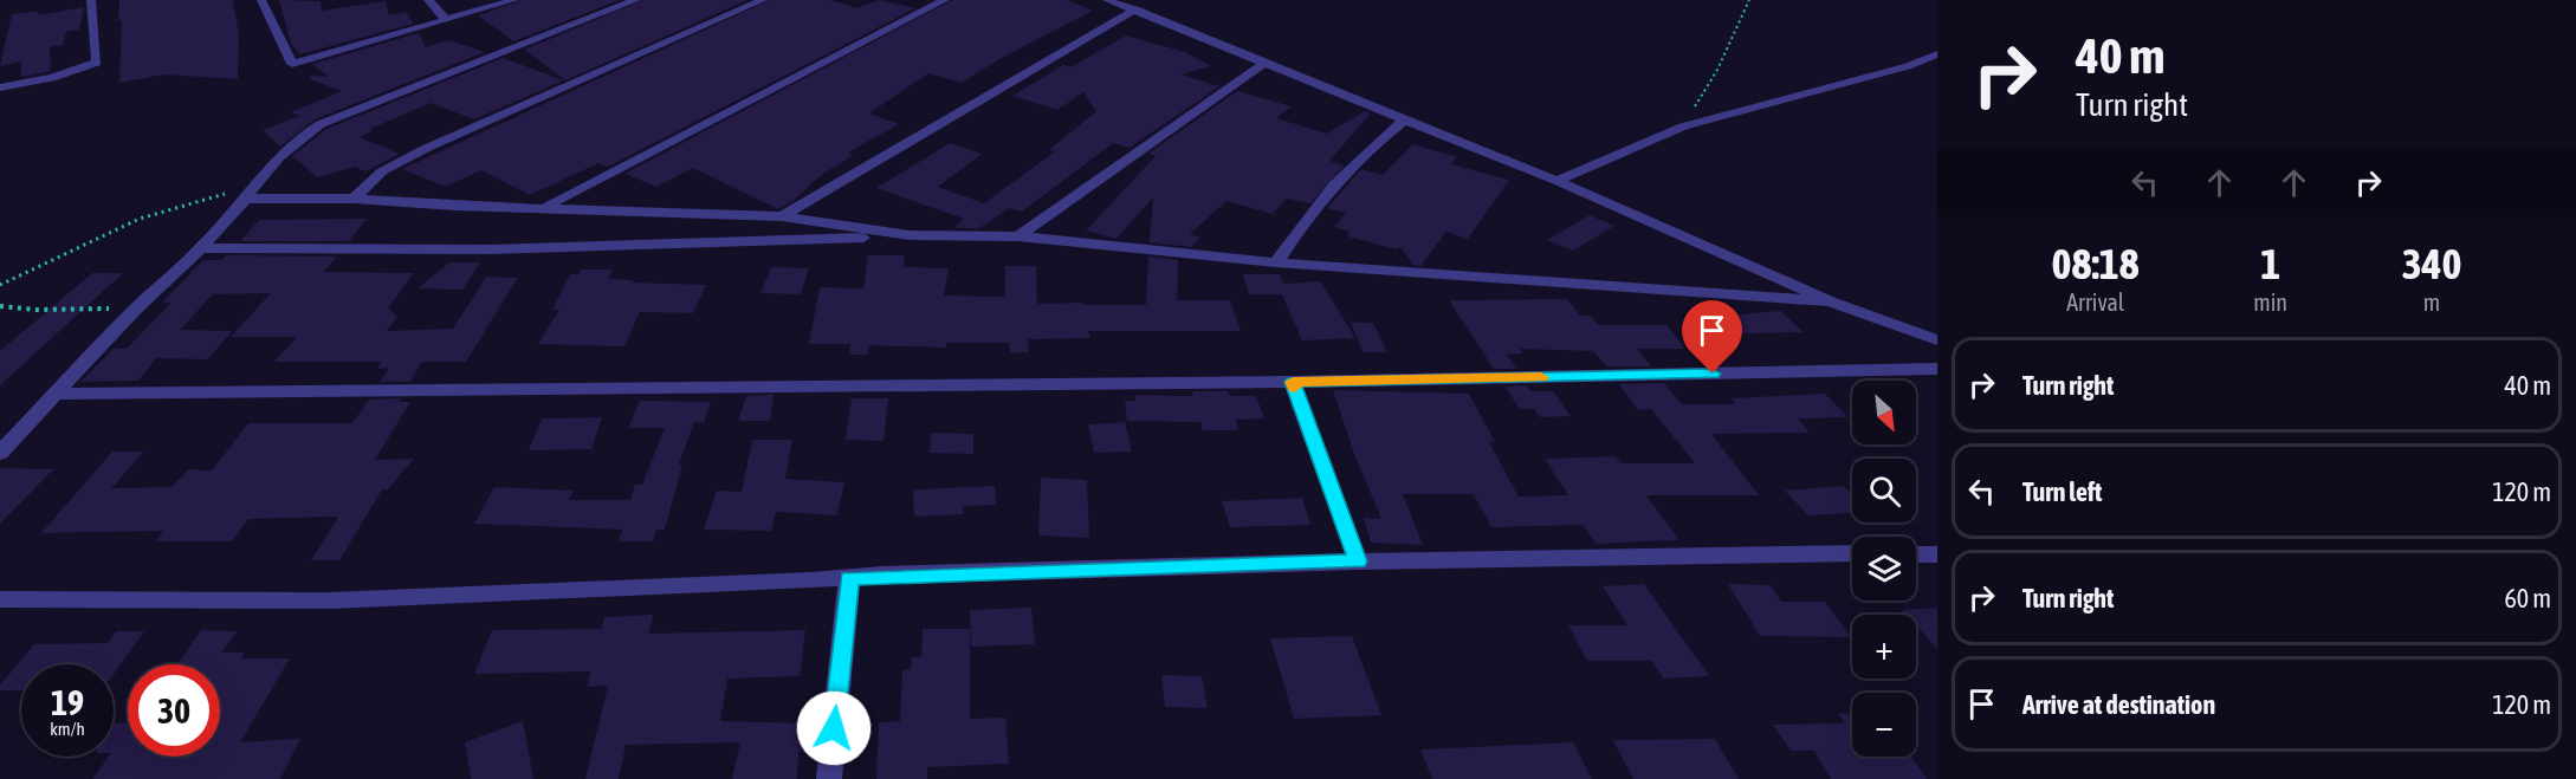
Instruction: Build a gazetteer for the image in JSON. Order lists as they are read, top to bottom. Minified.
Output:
{"north":"bottom right","page":{"turn":["40 m","Turn right"],"eta":["08:18","Arrival","1","min","340","m"],"list":[{"name":"Turn right","value":"40 m"},{"name":"Turn left","value":"120 m"},{"name":"Turn right","value":"60 m"},{"name":"Arrive at destination","value":"120 m"}],"map_buttons":["+","−"],"speed":"19 km/h","limit":"30"}}
